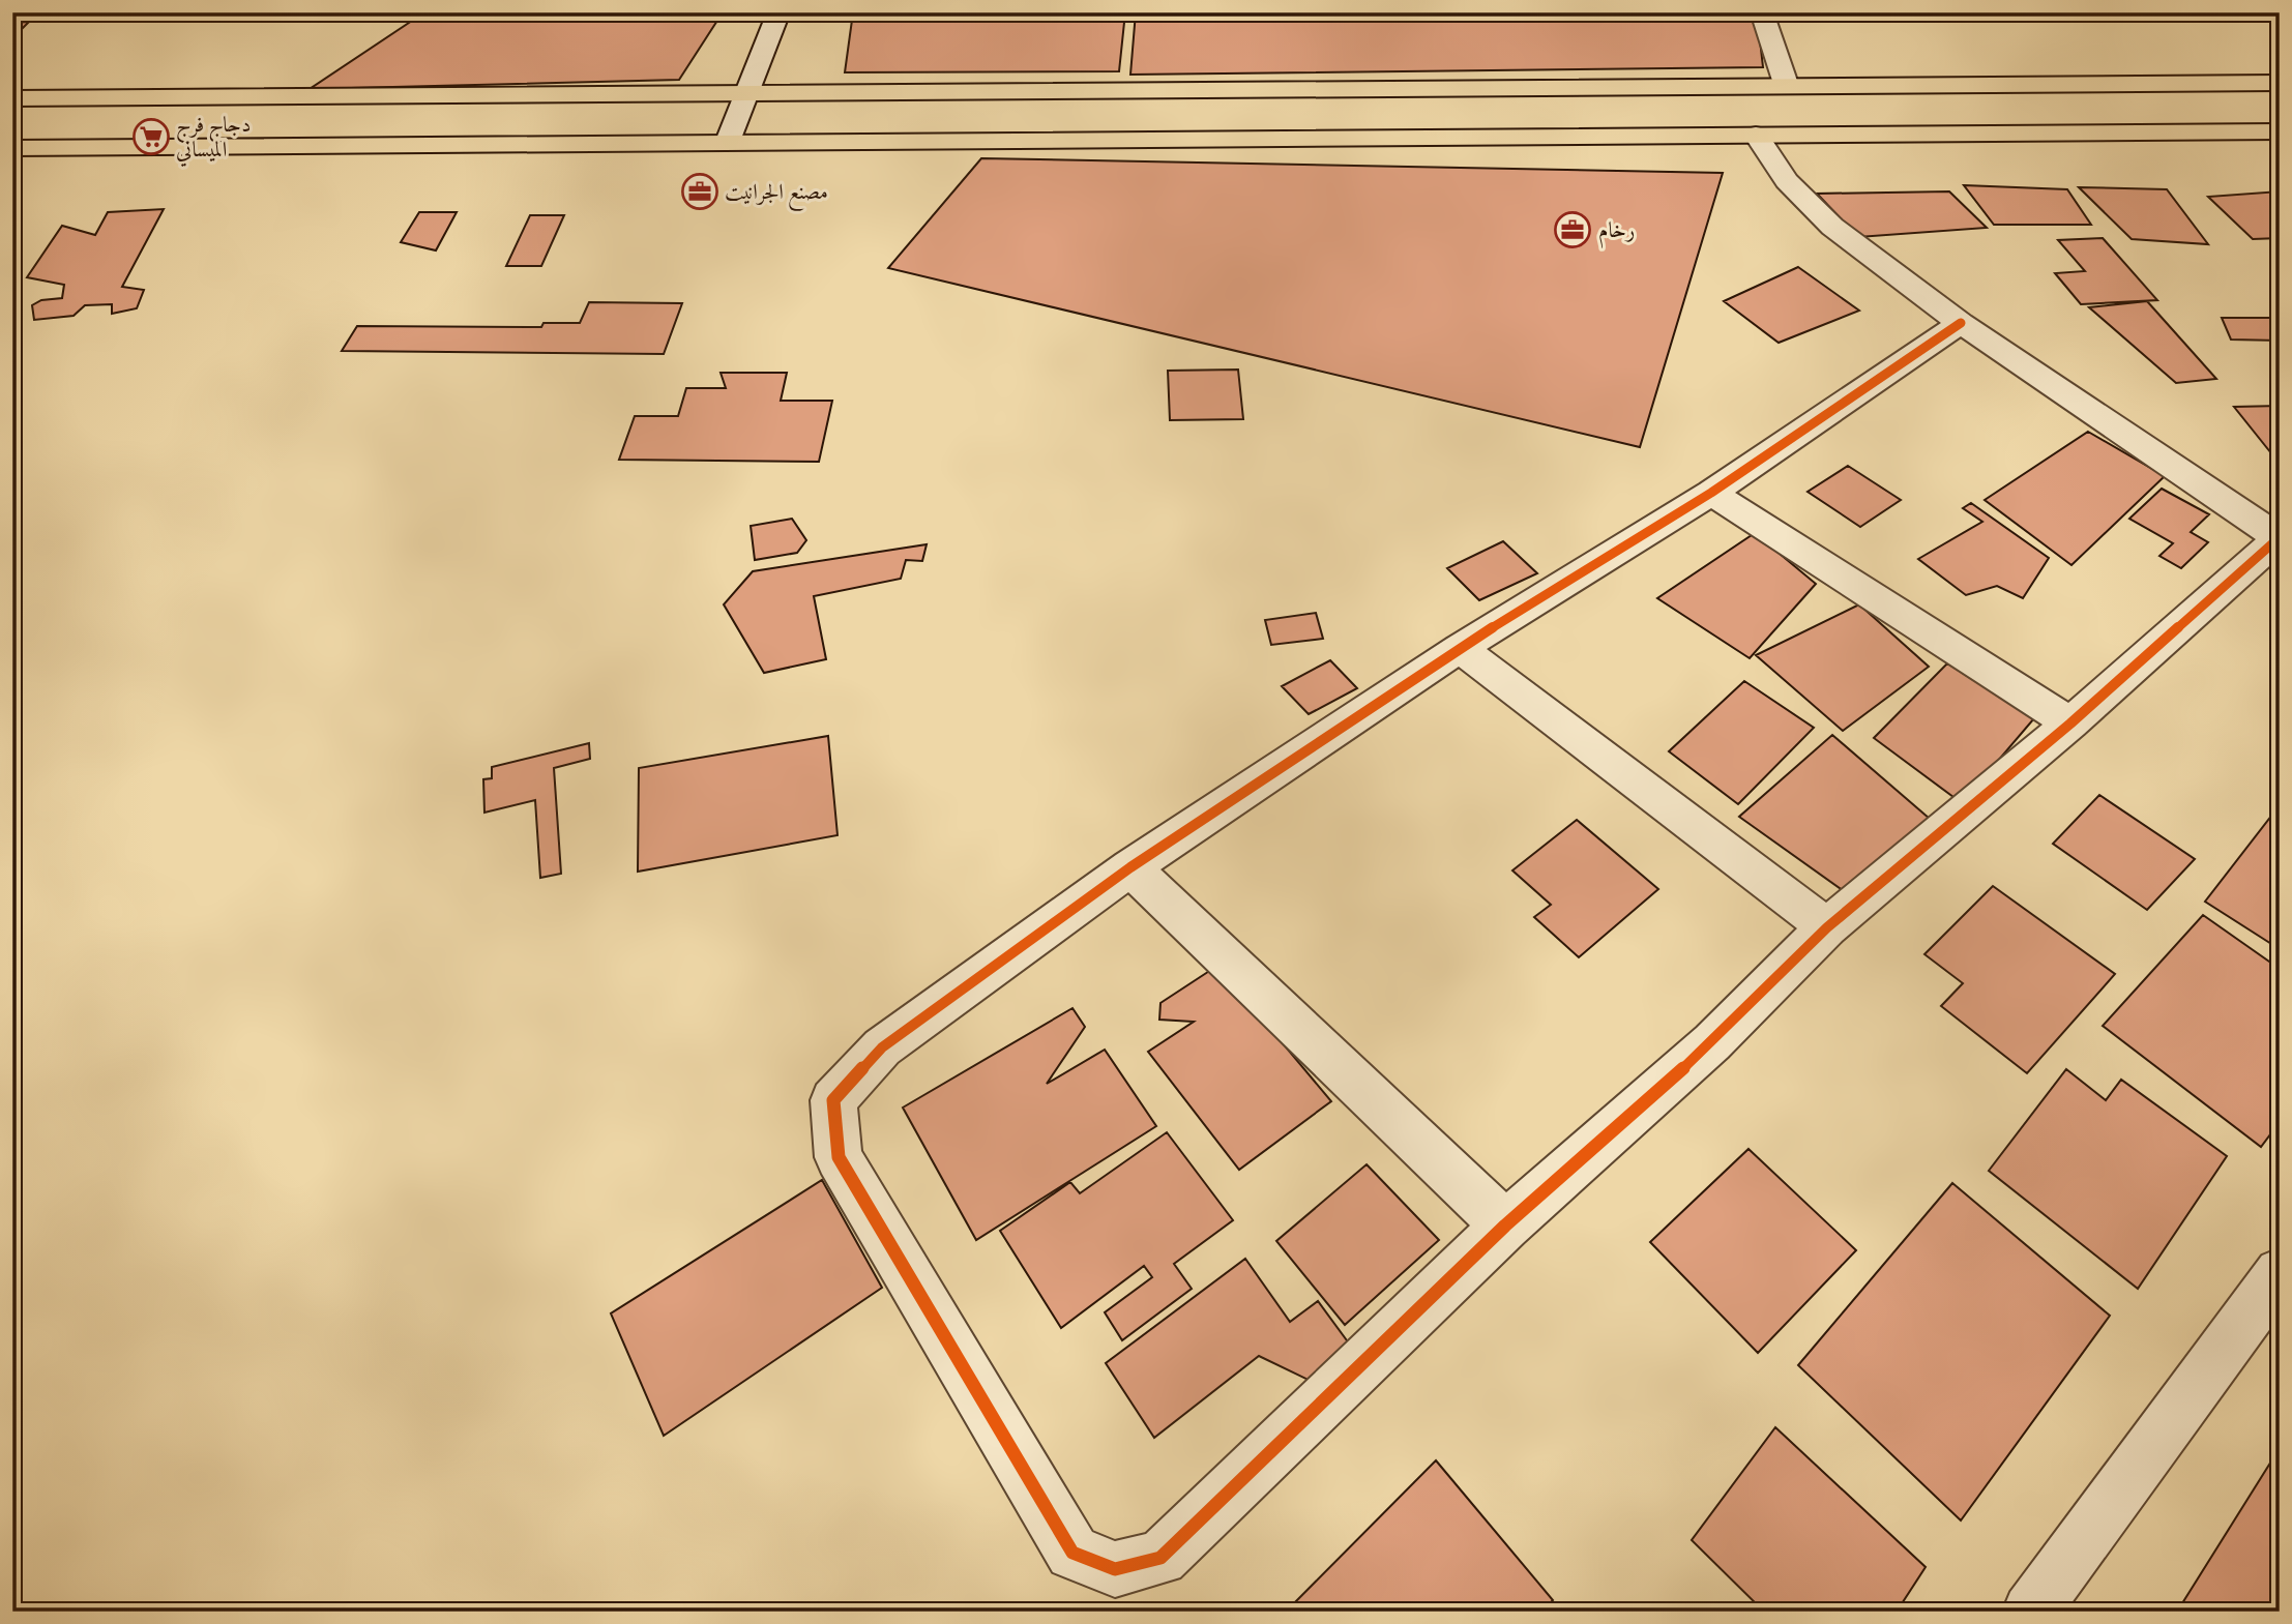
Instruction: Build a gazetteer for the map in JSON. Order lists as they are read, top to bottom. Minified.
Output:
{"places":{"supermarket":["دجاج فرج الميساني"],"office":["مصنع الجرانيت","رخام"]}}
